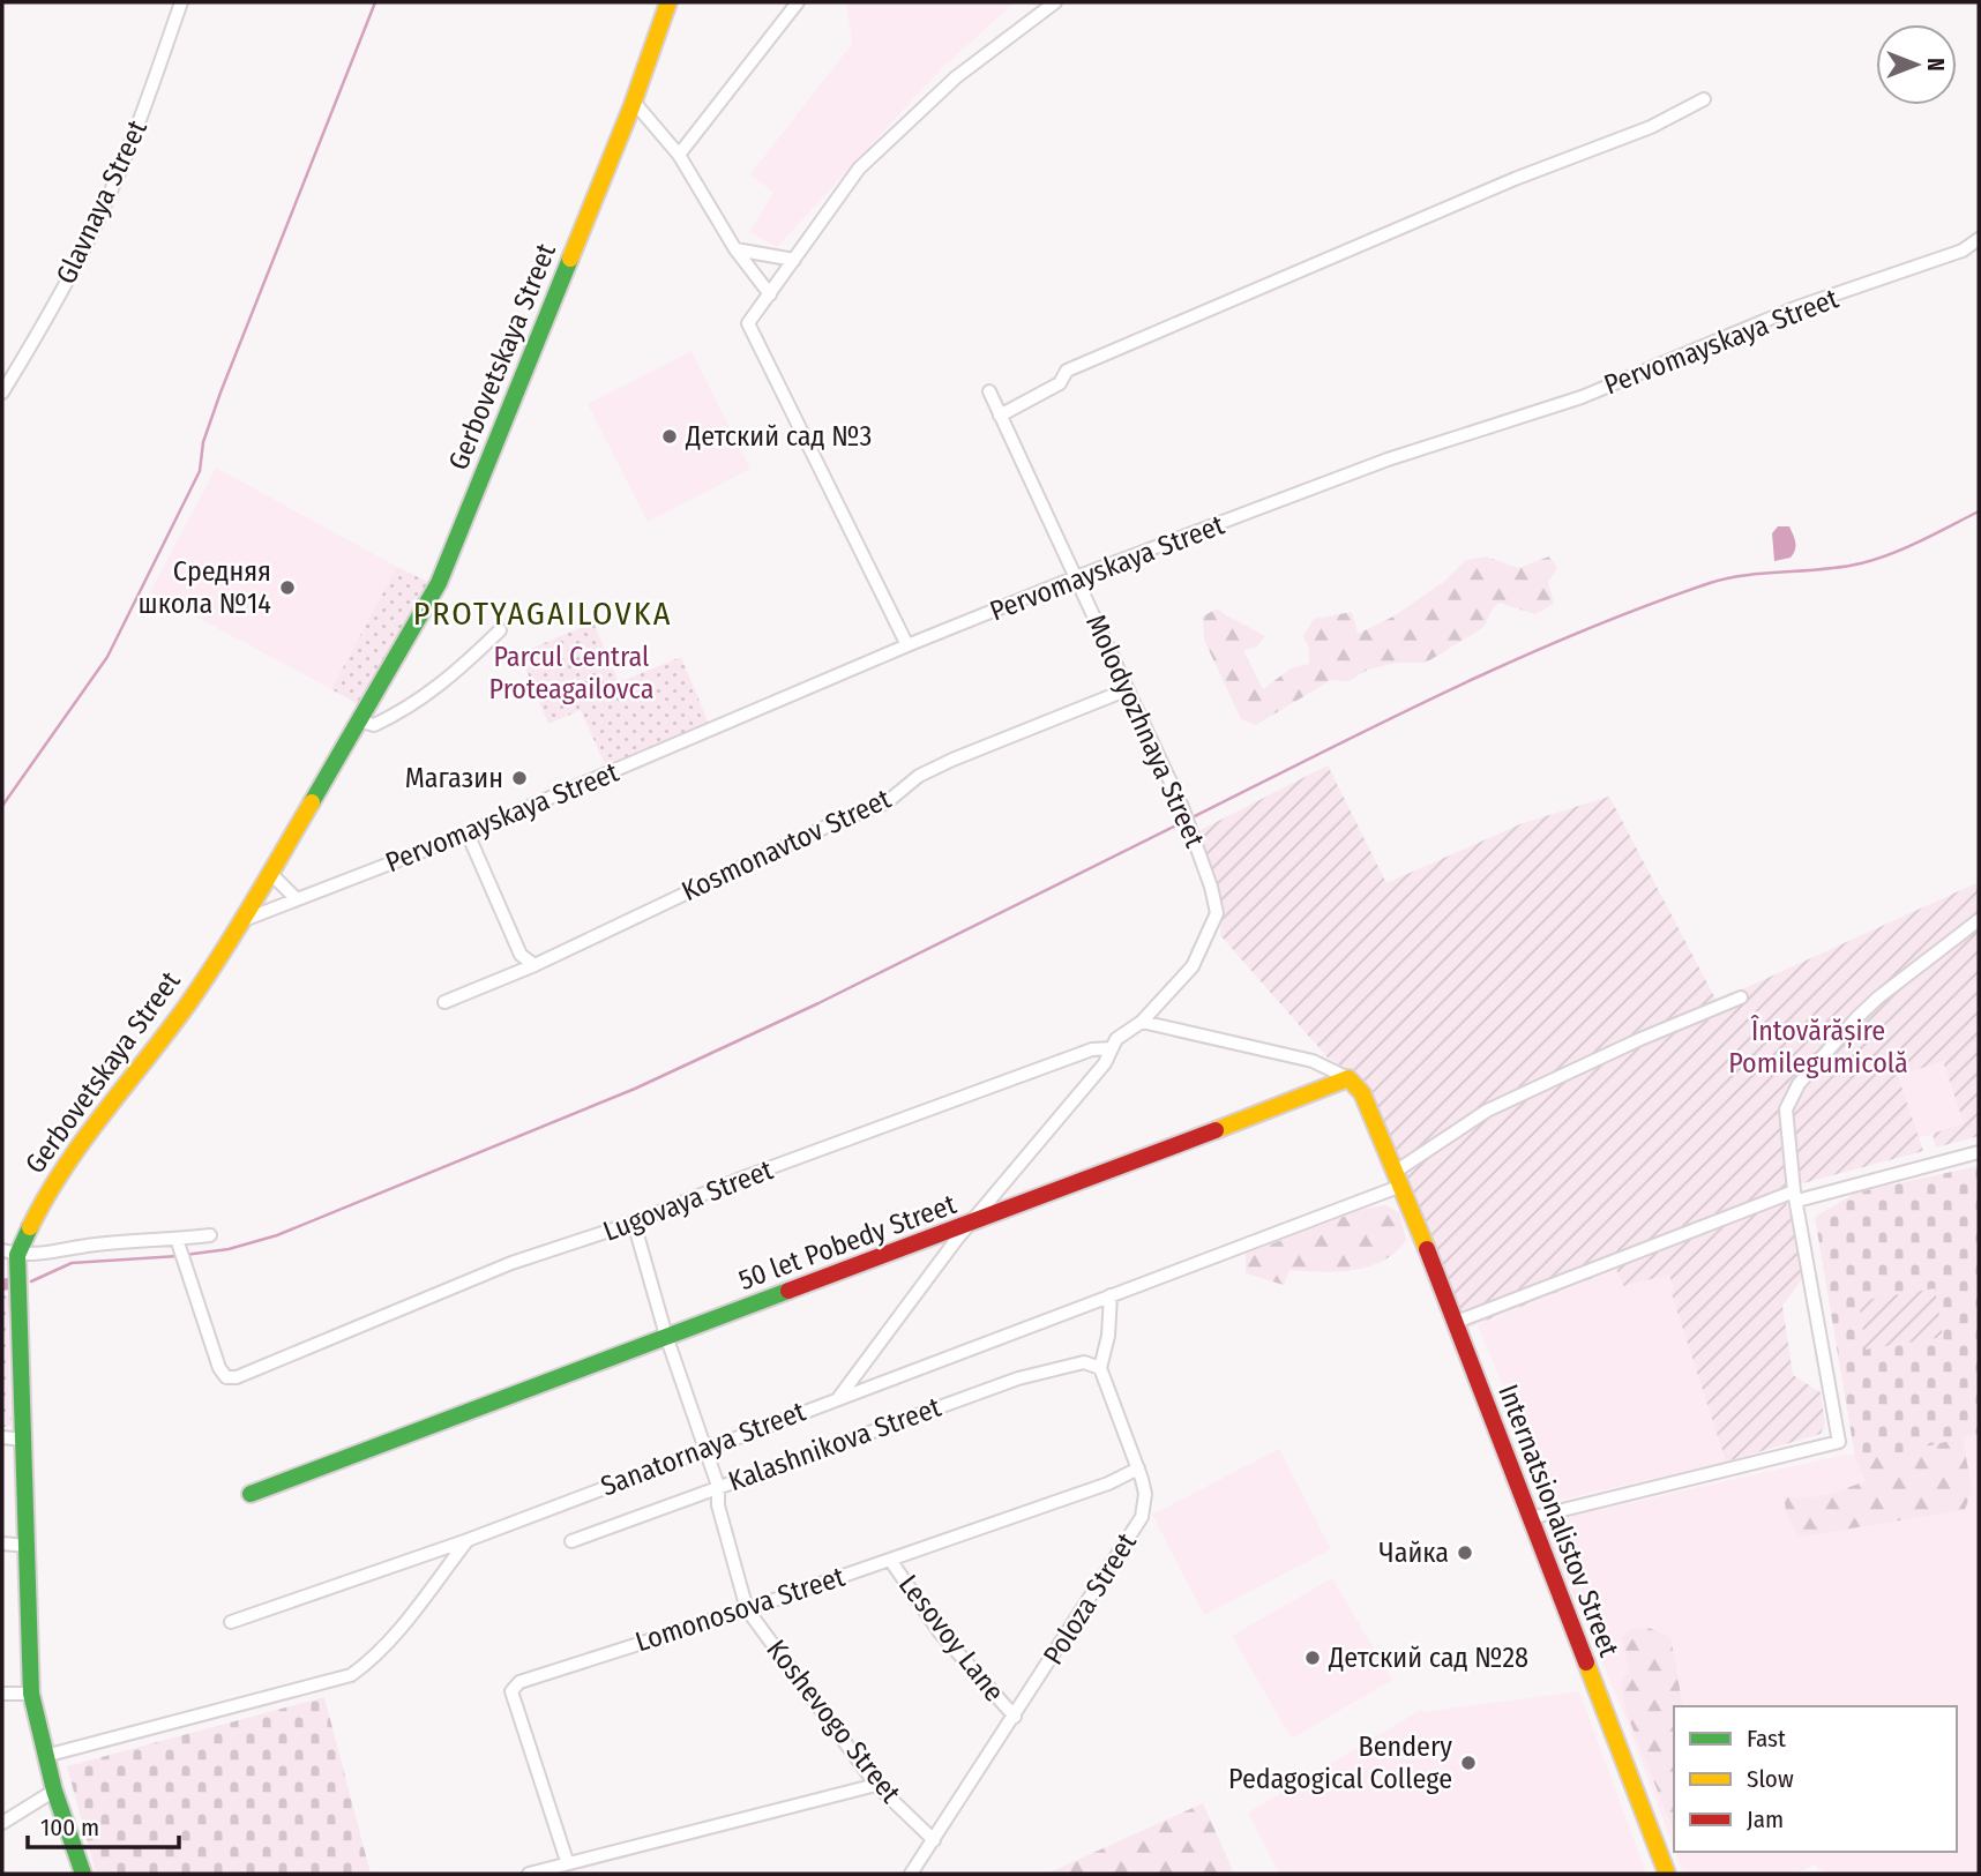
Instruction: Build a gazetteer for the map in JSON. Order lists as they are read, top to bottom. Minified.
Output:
{"streets":{"street":["Glavnaya Street","Pervomayskaya Street","Gerbovetskaya Street","Molodyozhnaya Street","Kosmonavtov Street","Lugovaya Street","50 let Pobedy Street","Kalashnikova Street","Sanatornaya Street","Internatsionalistov Street","Poloza Street","Lomonosova Street","Lesovoy Lane","Koshevogo Street"]},"crossings":[["Pervomayskaya Street","Gerbovetskaya Street"],["Pervomayskaya Street","Molodyozhnaya Street"],["Molodyozhnaya Street","Kosmonavtov Street"],["Molodyozhnaya Street","Lugovaya Street"],["Lugovaya Street","Koshevogo Street"],["50 let Pobedy Street","Koshevogo Street"],["Kalashnikova Street","Poloza Street"],["Kalashnikova Street","Koshevogo Street"],["Sanatornaya Street","Internatsionalistov Street"],["Sanatornaya Street","Koshevogo Street"],["Poloza Street","Lomonosova Street"],["Poloza Street","Lesovoy Lane"],["Poloza Street","Koshevogo Street"],["Lomonosova Street","Lesovoy Lane"],["Lomonosova Street","Koshevogo Street"]],"districts":["PROTYAGAILOVKA"],"parks":["Parcul Central Proteagailovca","Întovărășire Pomilegumicolă"],"places":["Детский сад №3","Средняя школа №14","Магазин","Чайка","Детский сад №28","Bendery Pedagogical College"],"legend":["Fast","Slow","Jam"],"scale_bar":"100 m","north":"right"}
